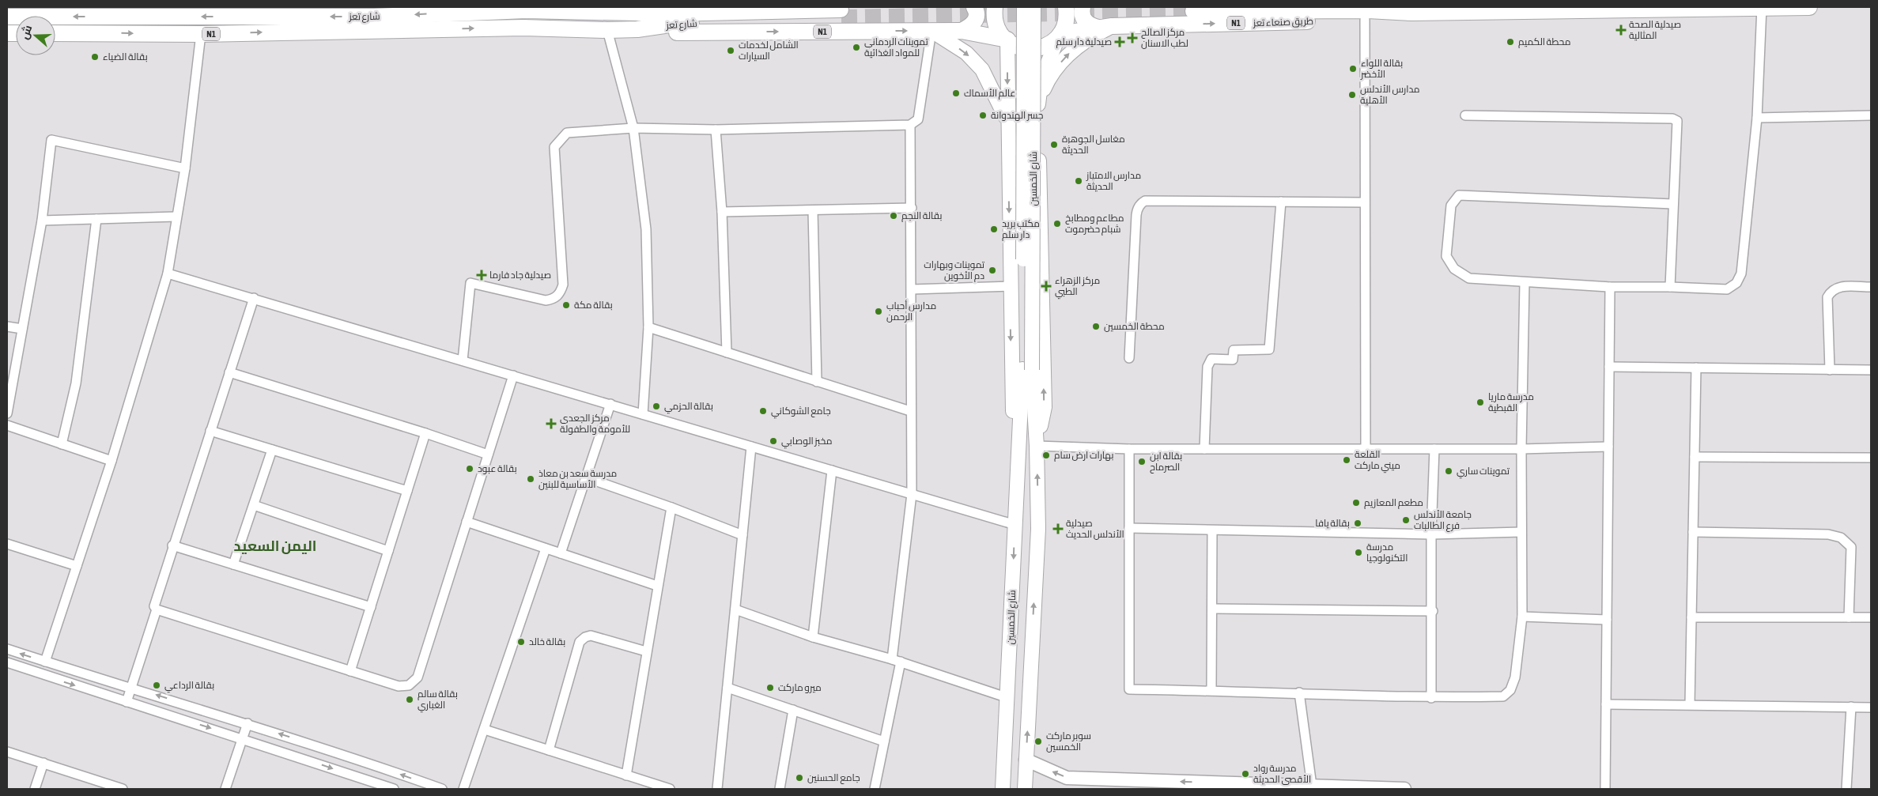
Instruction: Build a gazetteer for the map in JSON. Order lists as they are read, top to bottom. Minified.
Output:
{"streets":{"highway":["شارع تعز","طريق صنعاء تعز","N1"],"main road":["شارع الخمسين"]},"crossings":[["شارع تعز","N1"],["طريق صنعاء تعز","شارع الخمسين"],["N1","شارع الخمسين"]],"districts":["اليمن السعيد"],"places":{"health":["صيدلية الصحة المثالية","مركز الصالح لطب الاسنان","صيدلية دار سلم","صيدلية جاد فارما","مركز الزهراء الطبي","مركز الجعدي للأمومة والطفولة","صيدلية الأندلس الحديث"],"other":["محطة الكميم","تموينات الردماني للمواد الغذائية","الشامل لخدمات السيارات","بقالة الضياء","بقالة اللواء الأخضر","عالم الأسماك","مدارس الأندلس الأهلية","جسر الهندوانة","مغاسل الجوهرة الحديثة","مدارس الامتياز الحديثة","بقالة النجم","مطاعم ومطابخ شبام حضرموت","مكتب بريد دار سلم","تموينات وبهارات دم الأخوين","بقالة مكة","مدارس أحباب الرحمن","محطة الخمسين","مدرسة ماريا القبطية","بقالة الحزمي","جامع الشوكاني","مخبز الوصابي","بهارات ارض سام","القلعة ميني ماركت","بقالة ابن الصرماح","بقالة عبود","تموينات ساري","مدرسة سعد بن معاذ الأساسية للبنين","مطعم المعازيم","جامعة الأندلس فرع الطالبات","بقالة يافا","مدرسة التكنولوجيا","بقالة خالد","بقالة الرداعي","ميرو ماركت","بقالة سالم الغباري","سوبر ماركت الخمسين","مدرسة رواد الأقصى الحديثة","جامع الحسنين"]},"north":"left"}
